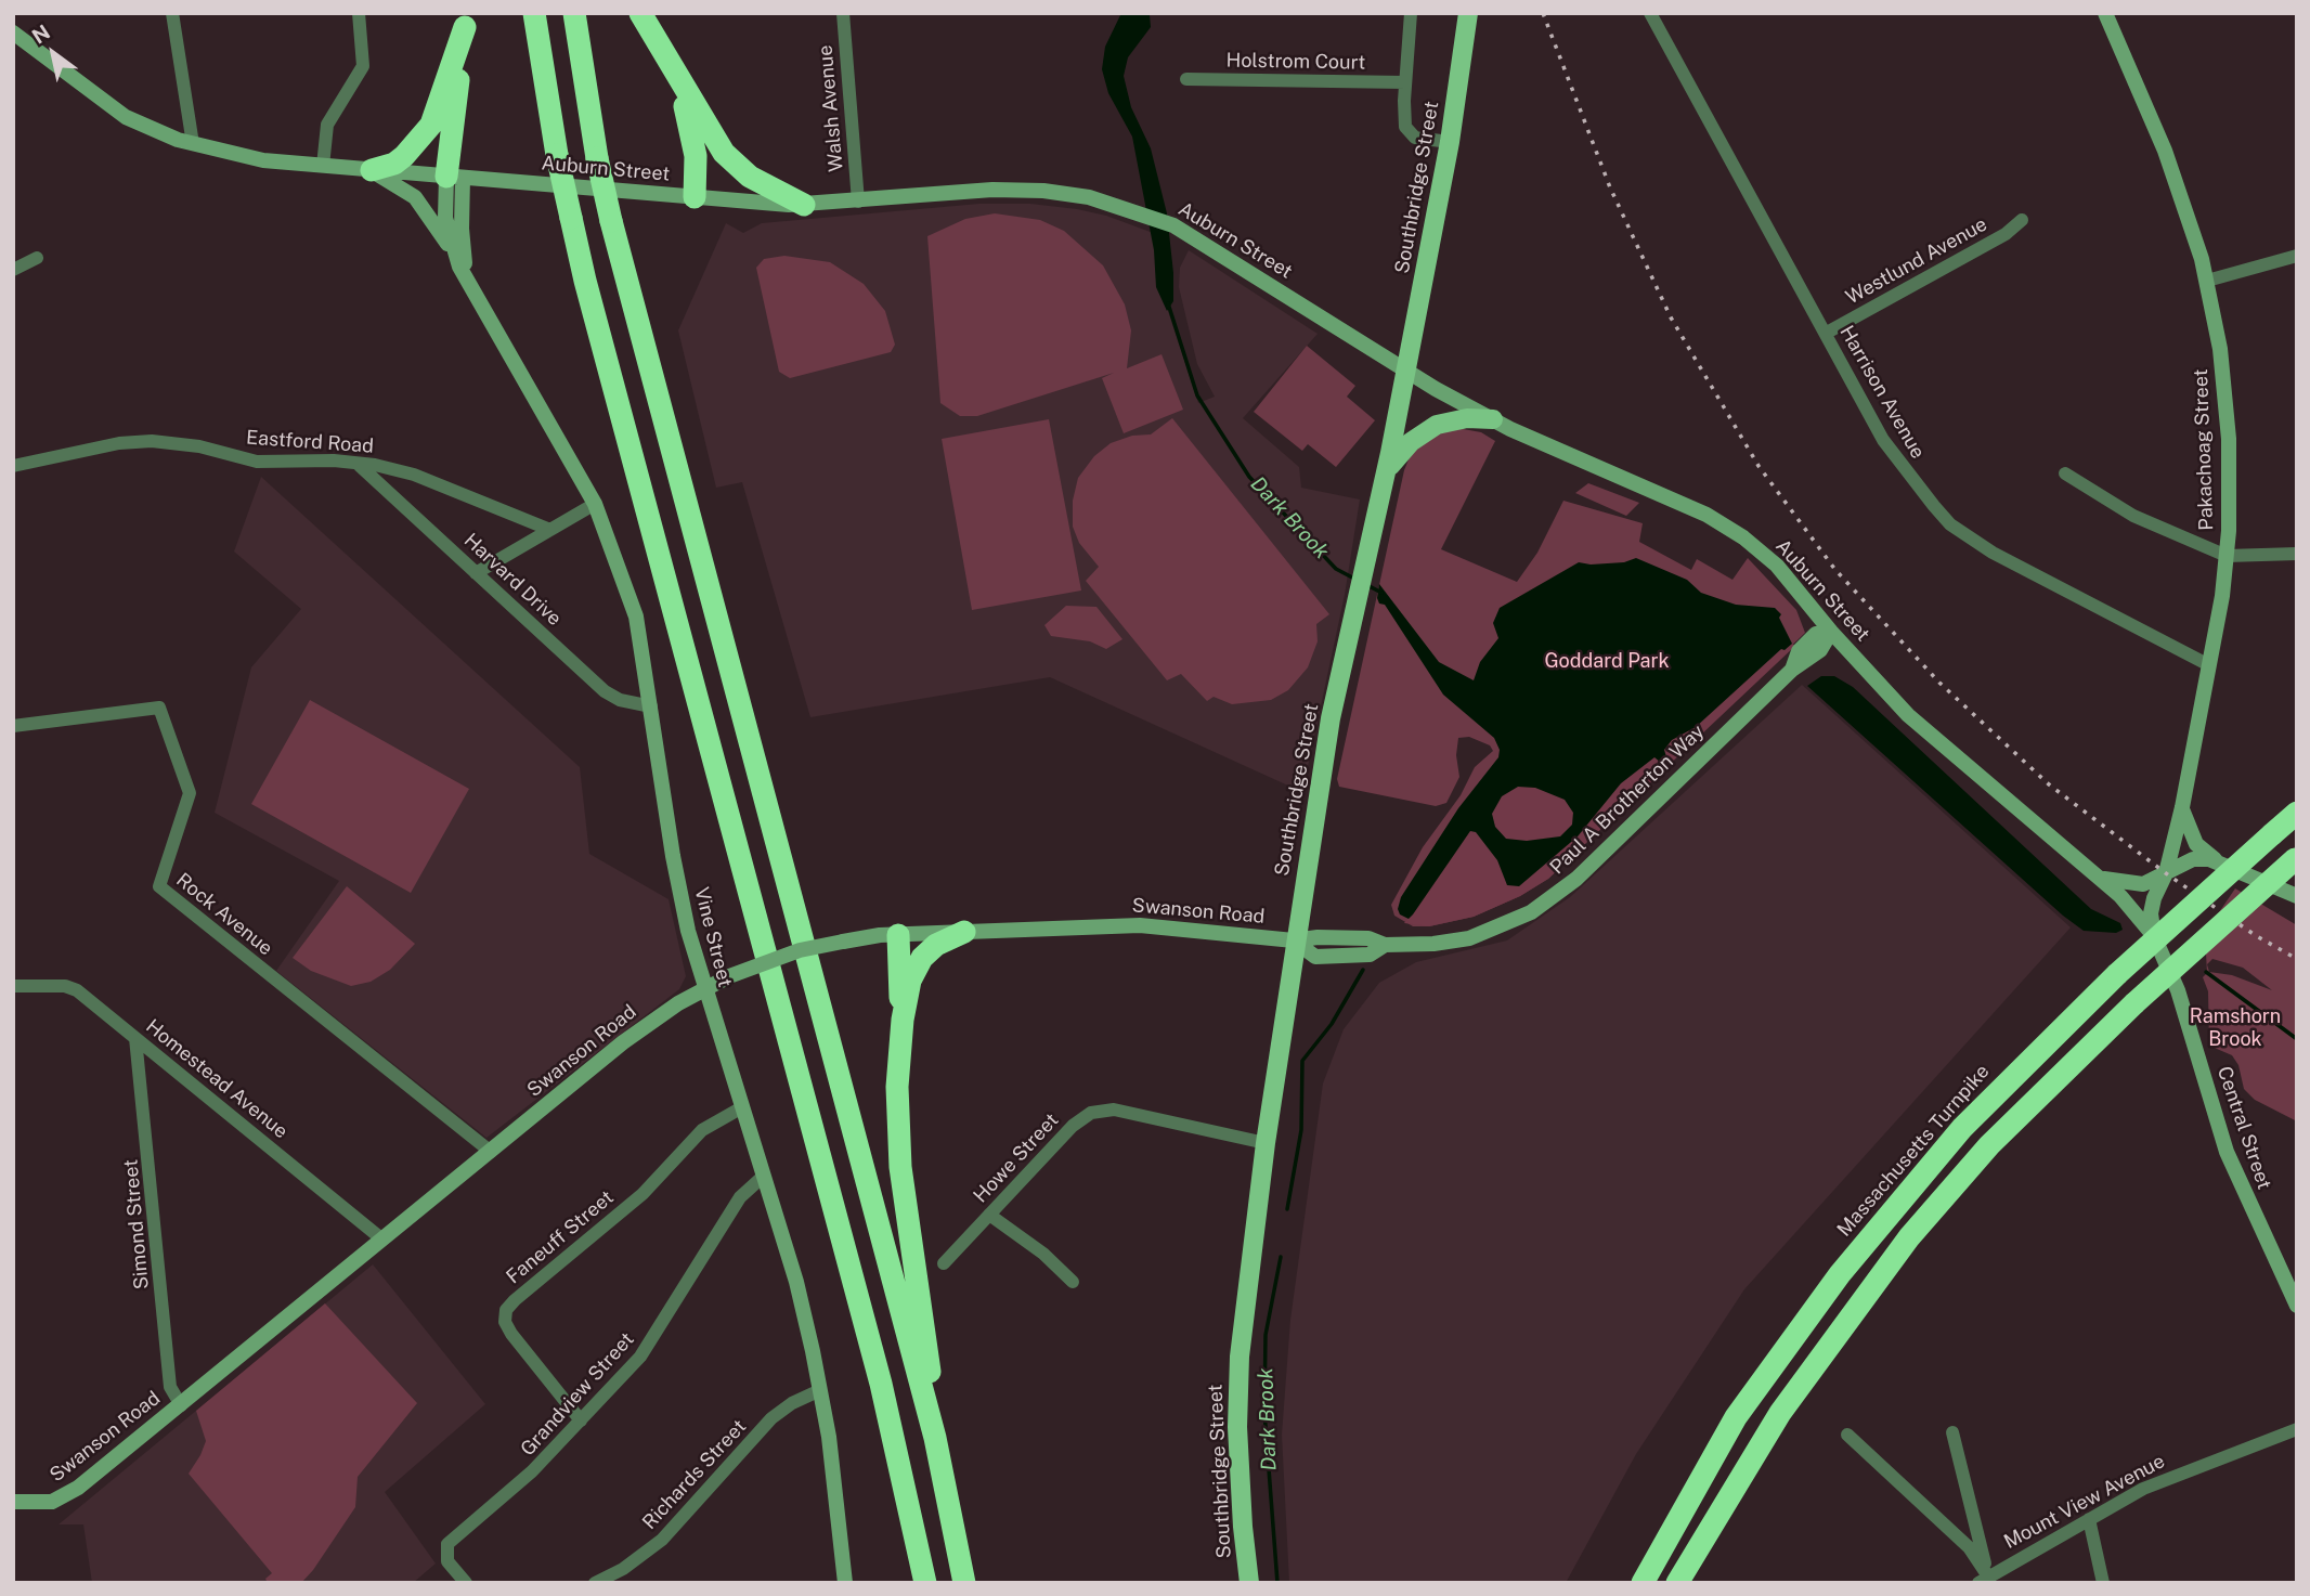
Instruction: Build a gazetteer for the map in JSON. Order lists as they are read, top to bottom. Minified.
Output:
{"streets":{"highway":["Massachusetts Turnpike"],"main road":["Southbridge Street"],"street":["Holstrom Court","Walsh Avenue","Auburn Street","Westlund Avenue","Harrison Avenue","Eastford Road","Pakachoag Street","Harvard Drive","Paul A Brotherton Way","Swanson Road","Rock Avenue","Vine Street","Homestead Avenue","Central Street","Howe Street","Simond Street","Faneuff Street","Grandview Street","Richards Street","Mount View Avenue"]},"crossings":[["Walsh Avenue","Auburn Street"],["Auburn Street","Southbridge Street"],["Auburn Street","Paul A Brotherton Way"],["Auburn Street","Vine Street"],["Auburn Street","Central Street"],["Southbridge Street","Paul A Brotherton Way"],["Southbridge Street","Swanson Road"],["Southbridge Street","Howe Street"],["Westlund Avenue","Harrison Avenue"],["Harrison Avenue","Pakachoag Street"],["Eastford Road","Harvard Drive"],["Pakachoag Street","Central Street"],["Harvard Drive","Vine Street"],["Paul A Brotherton Way","Swanson Road"],["Swanson Road","Rock Avenue"],["Swanson Road","Vine Street"],["Swanson Road","Homestead Avenue"],["Swanson Road","Simond Street"],["Vine Street","Faneuff Street"],["Vine Street","Grandview Street"],["Vine Street","Richards Street"],["Homestead Avenue","Simond Street"],["Faneuff Street","Grandview Street"]],"water":["Dark Brook"],"parks":["Goddard Park","Ramshorn Brook"],"north":"top left"}
